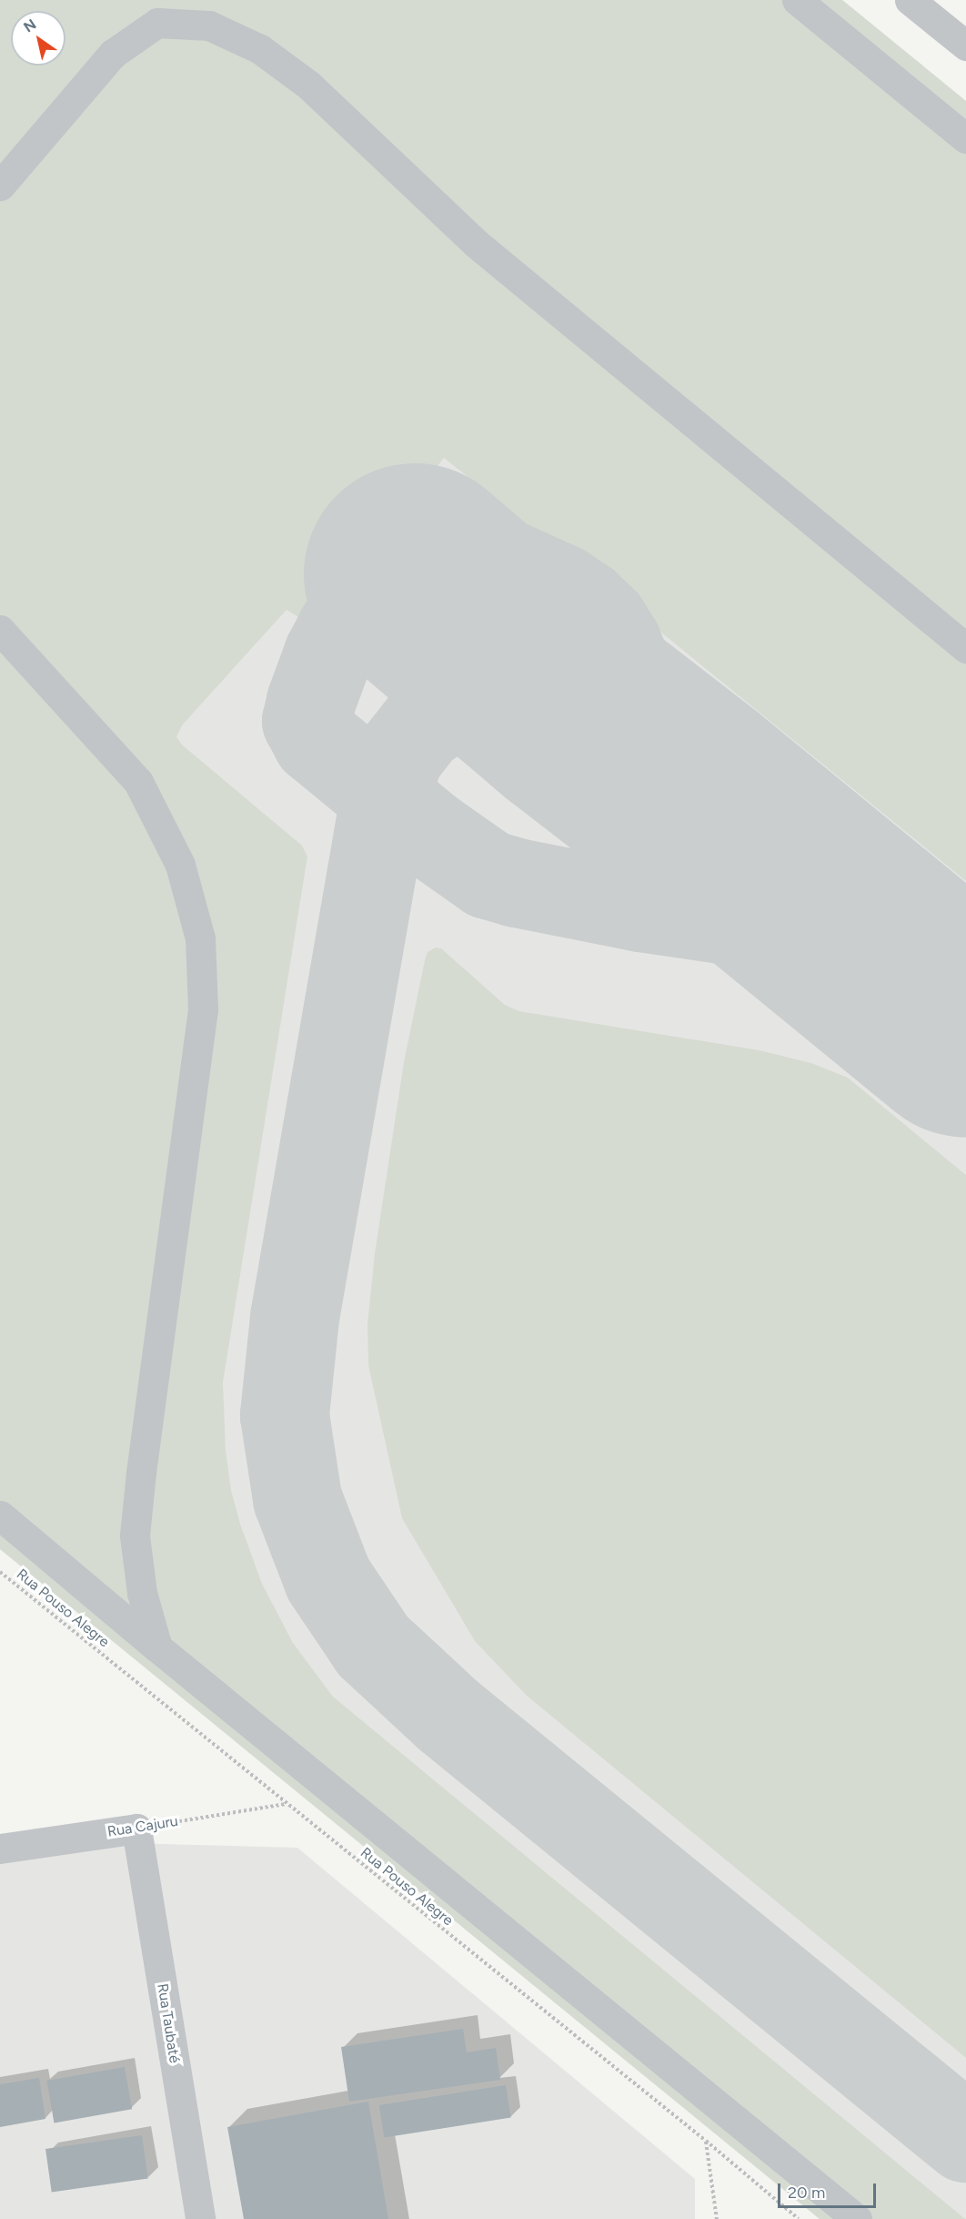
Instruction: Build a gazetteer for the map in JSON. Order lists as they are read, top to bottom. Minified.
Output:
{"streets":{"street":["Rua Cajuru","Rua Taubaté"],"path":["Rua Pouso Alegre"]},"crossings":[["Rua Pouso Alegre","Rua Cajuru"],["Rua Cajuru","Rua Taubaté"]],"scale_bar":"20 m","north":"top left"}
